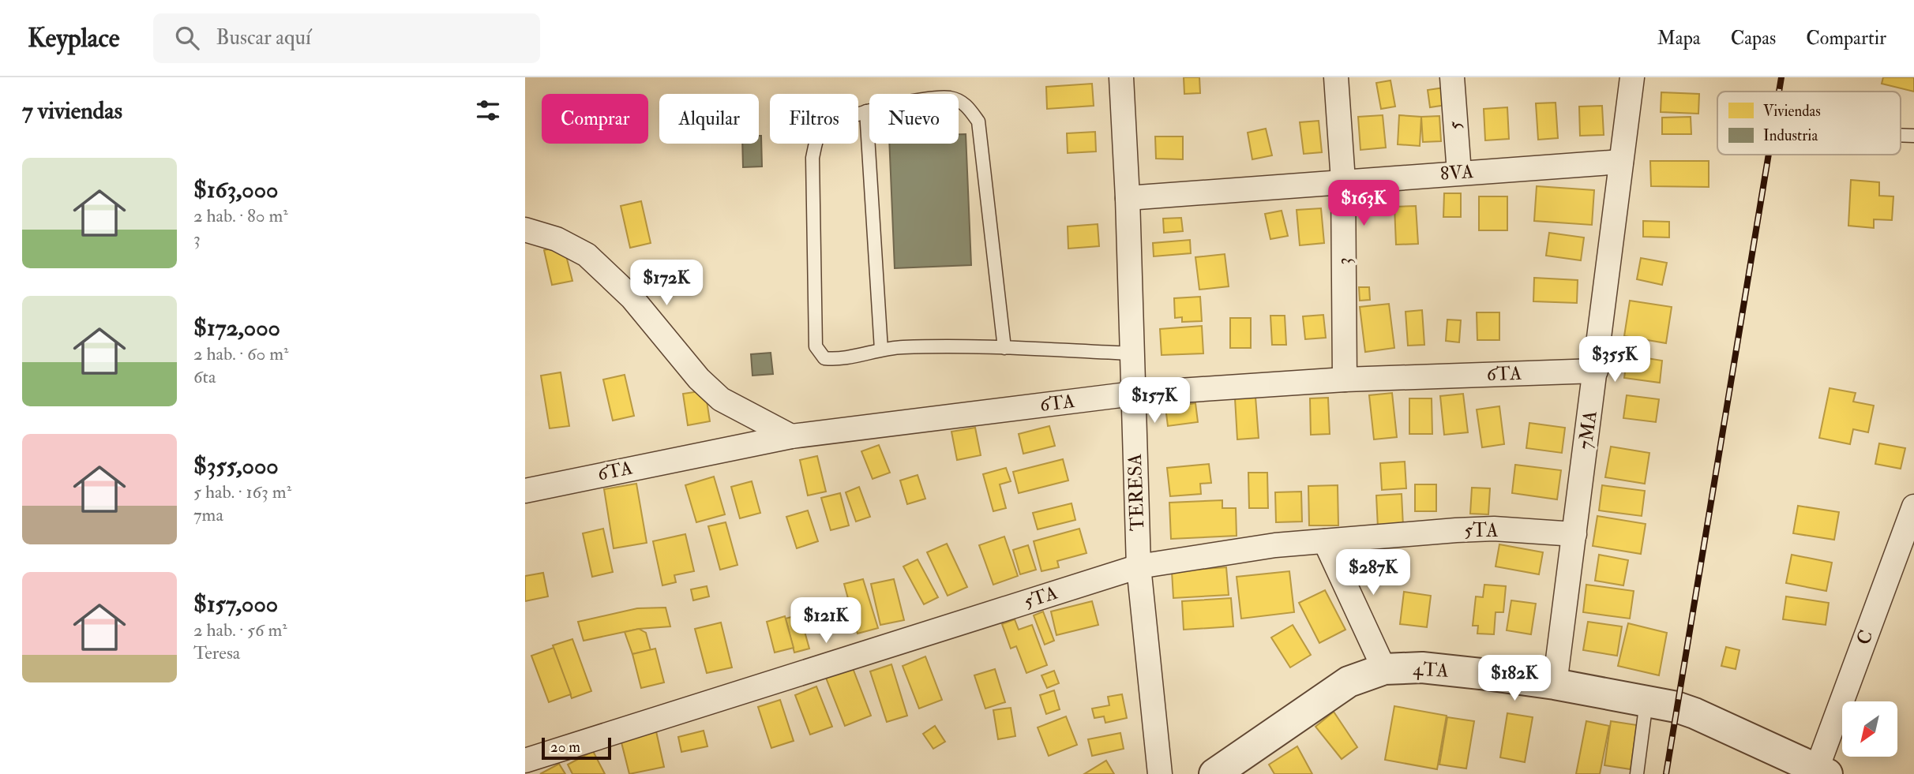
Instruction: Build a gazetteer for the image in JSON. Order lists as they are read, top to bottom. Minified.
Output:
{"streets":{"street":["5","8VA","3","6TA","7MA","TERESA","5TA","C","4TA"]},"crossings":[["5","8VA"],["8VA","3"],["8VA","7MA"],["8VA","TERESA"],["3","6TA"],["6TA","7MA"],["6TA","TERESA"],["7MA","5TA"],["7MA","4TA"],["TERESA","5TA"],["C","4TA"]],"legend":["Viviendas","Industria"],"scale_bar":"20 m","north":"bottom left","page":{"header":"Keyplace","search":"Buscar aquí","nav":["Mapa","Capas","Compartir"],"heading":"7 viviendas","chip":["Comprar","Alquilar","Filtros","Nuevo"],"list":[{"name":"$163,000","note":"2 hab. · 80 m² · 3"},{"name":"$172,000","note":"2 hab. · 60 m² · 6ta"},{"name":"$355,000","note":"5 hab. · 163 m² · 7ma"},{"name":"$157,000","note":"2 hab. · 56 m² · Teresa"}],"price":["$163K","$172K","$355K","$157K","$287K","$121K","$182K"],"scale":"20 m"}}
